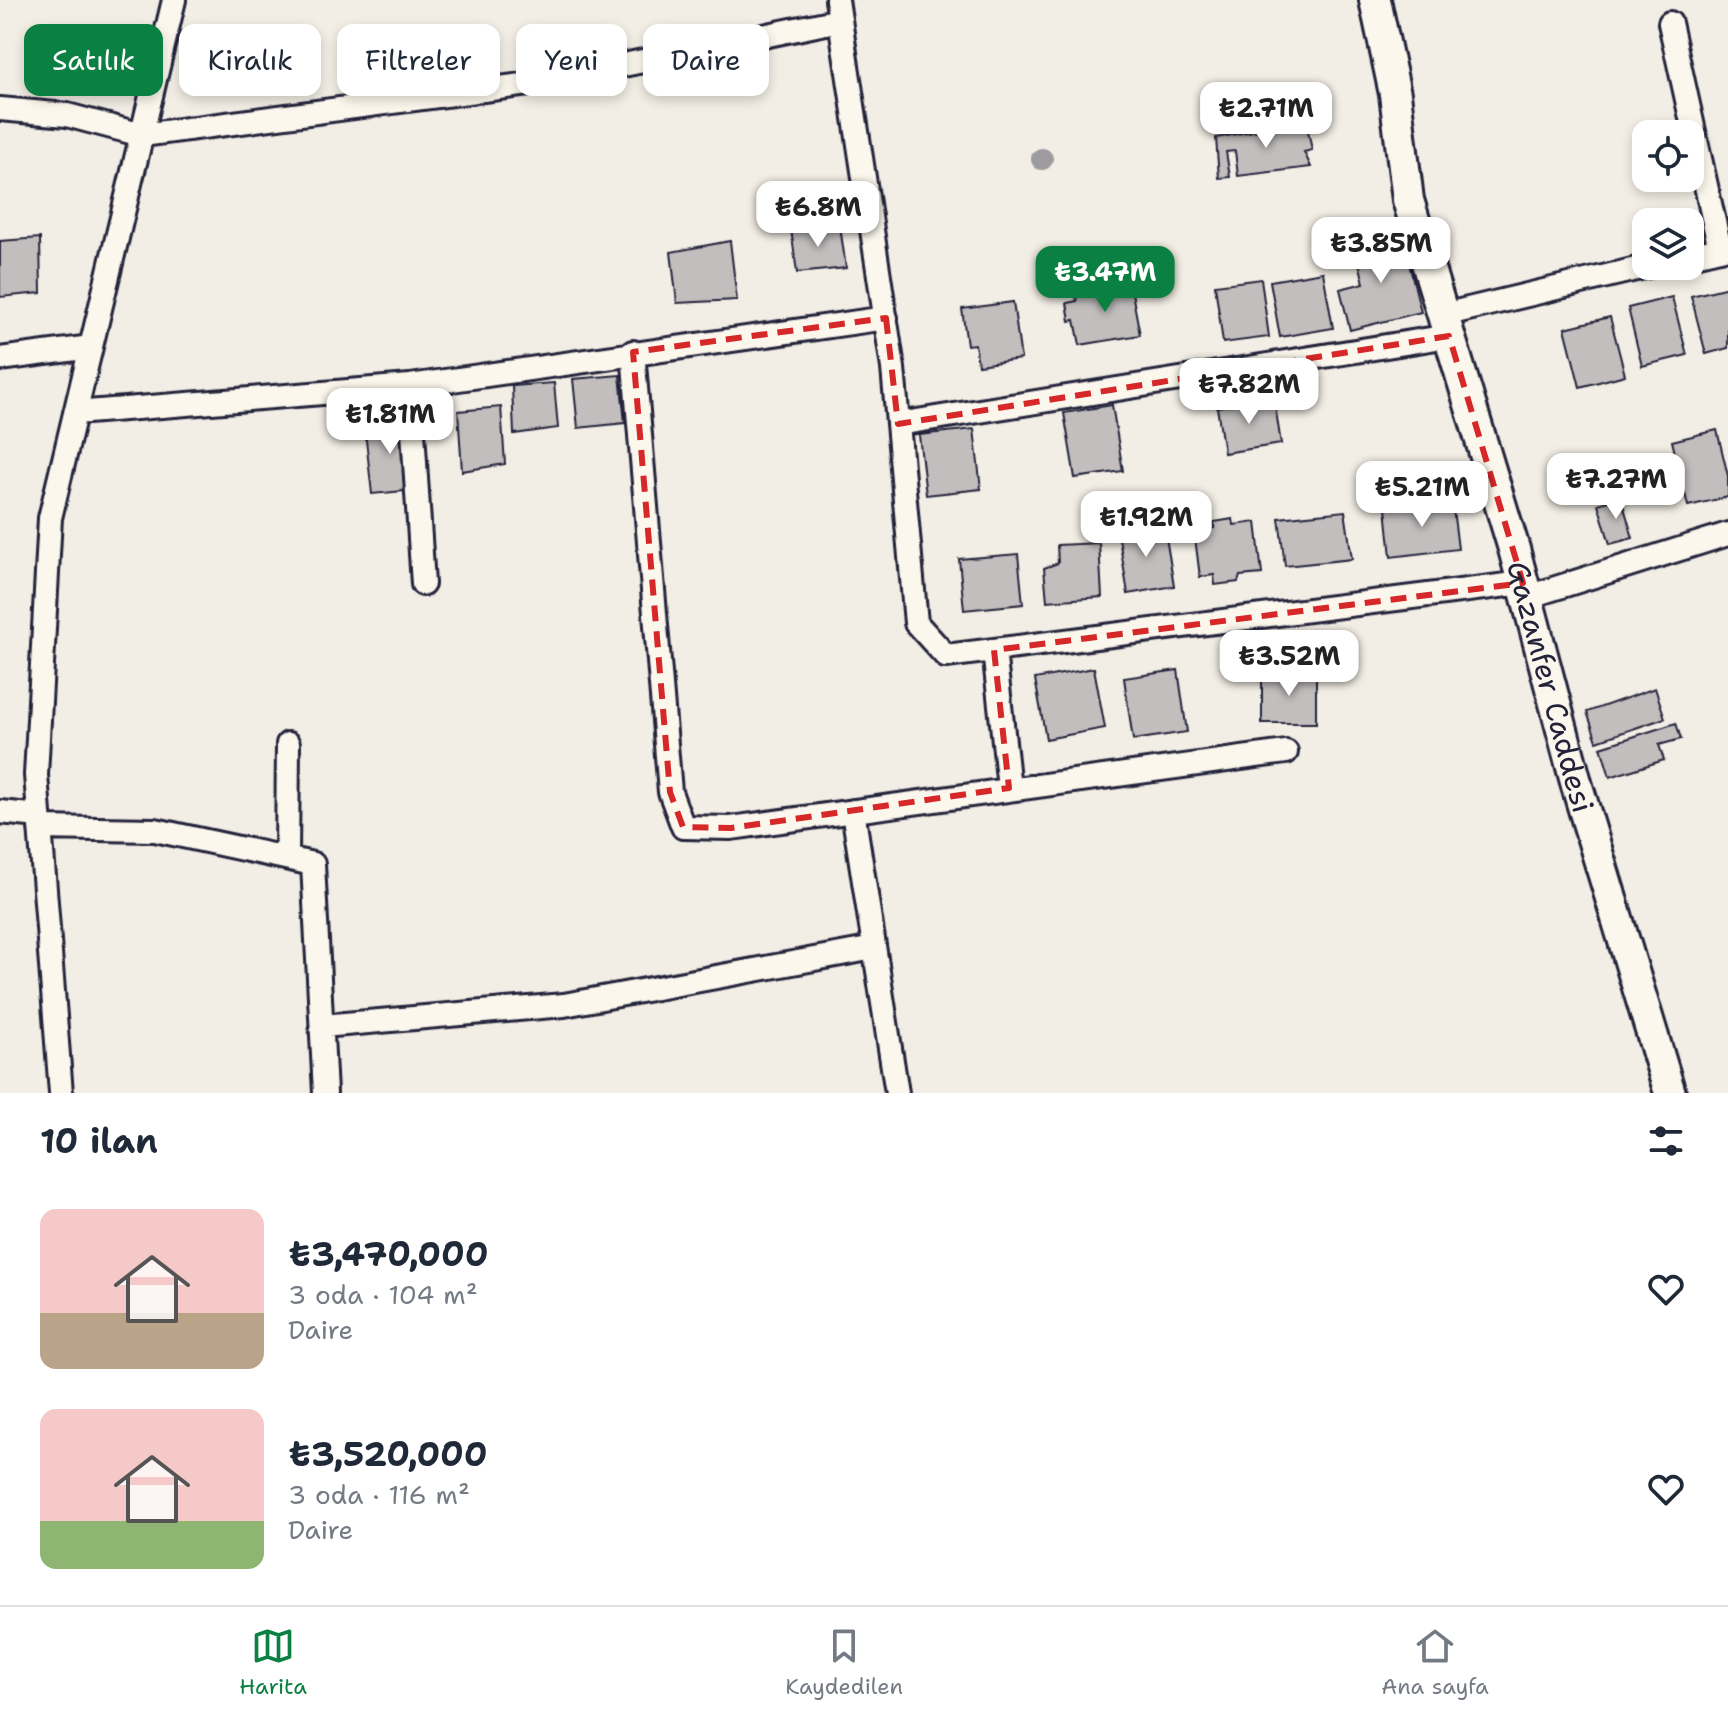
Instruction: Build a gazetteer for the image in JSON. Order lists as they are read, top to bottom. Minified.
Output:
{"streets":{"street":["Gazanfer Caddesi"]},"page":{"chip":["Satılık","Kiralık","Filtreler","Yeni","Daire"],"price":["₺2.71M","₺6.8M","₺3.85M","₺3.47M","₺7.82M","₺1.81M","₺7.27M","₺5.21M","₺1.92M","₺3.52M"],"heading":"10 ilan","list":[{"name":"₺3,470,000","note":"3 oda · 104 m² · Daire"},{"name":"₺3,520,000","note":"3 oda · 116 m² · Daire"}],"tabs":["Harita","Kaydedilen","Ana sayfa"]}}
